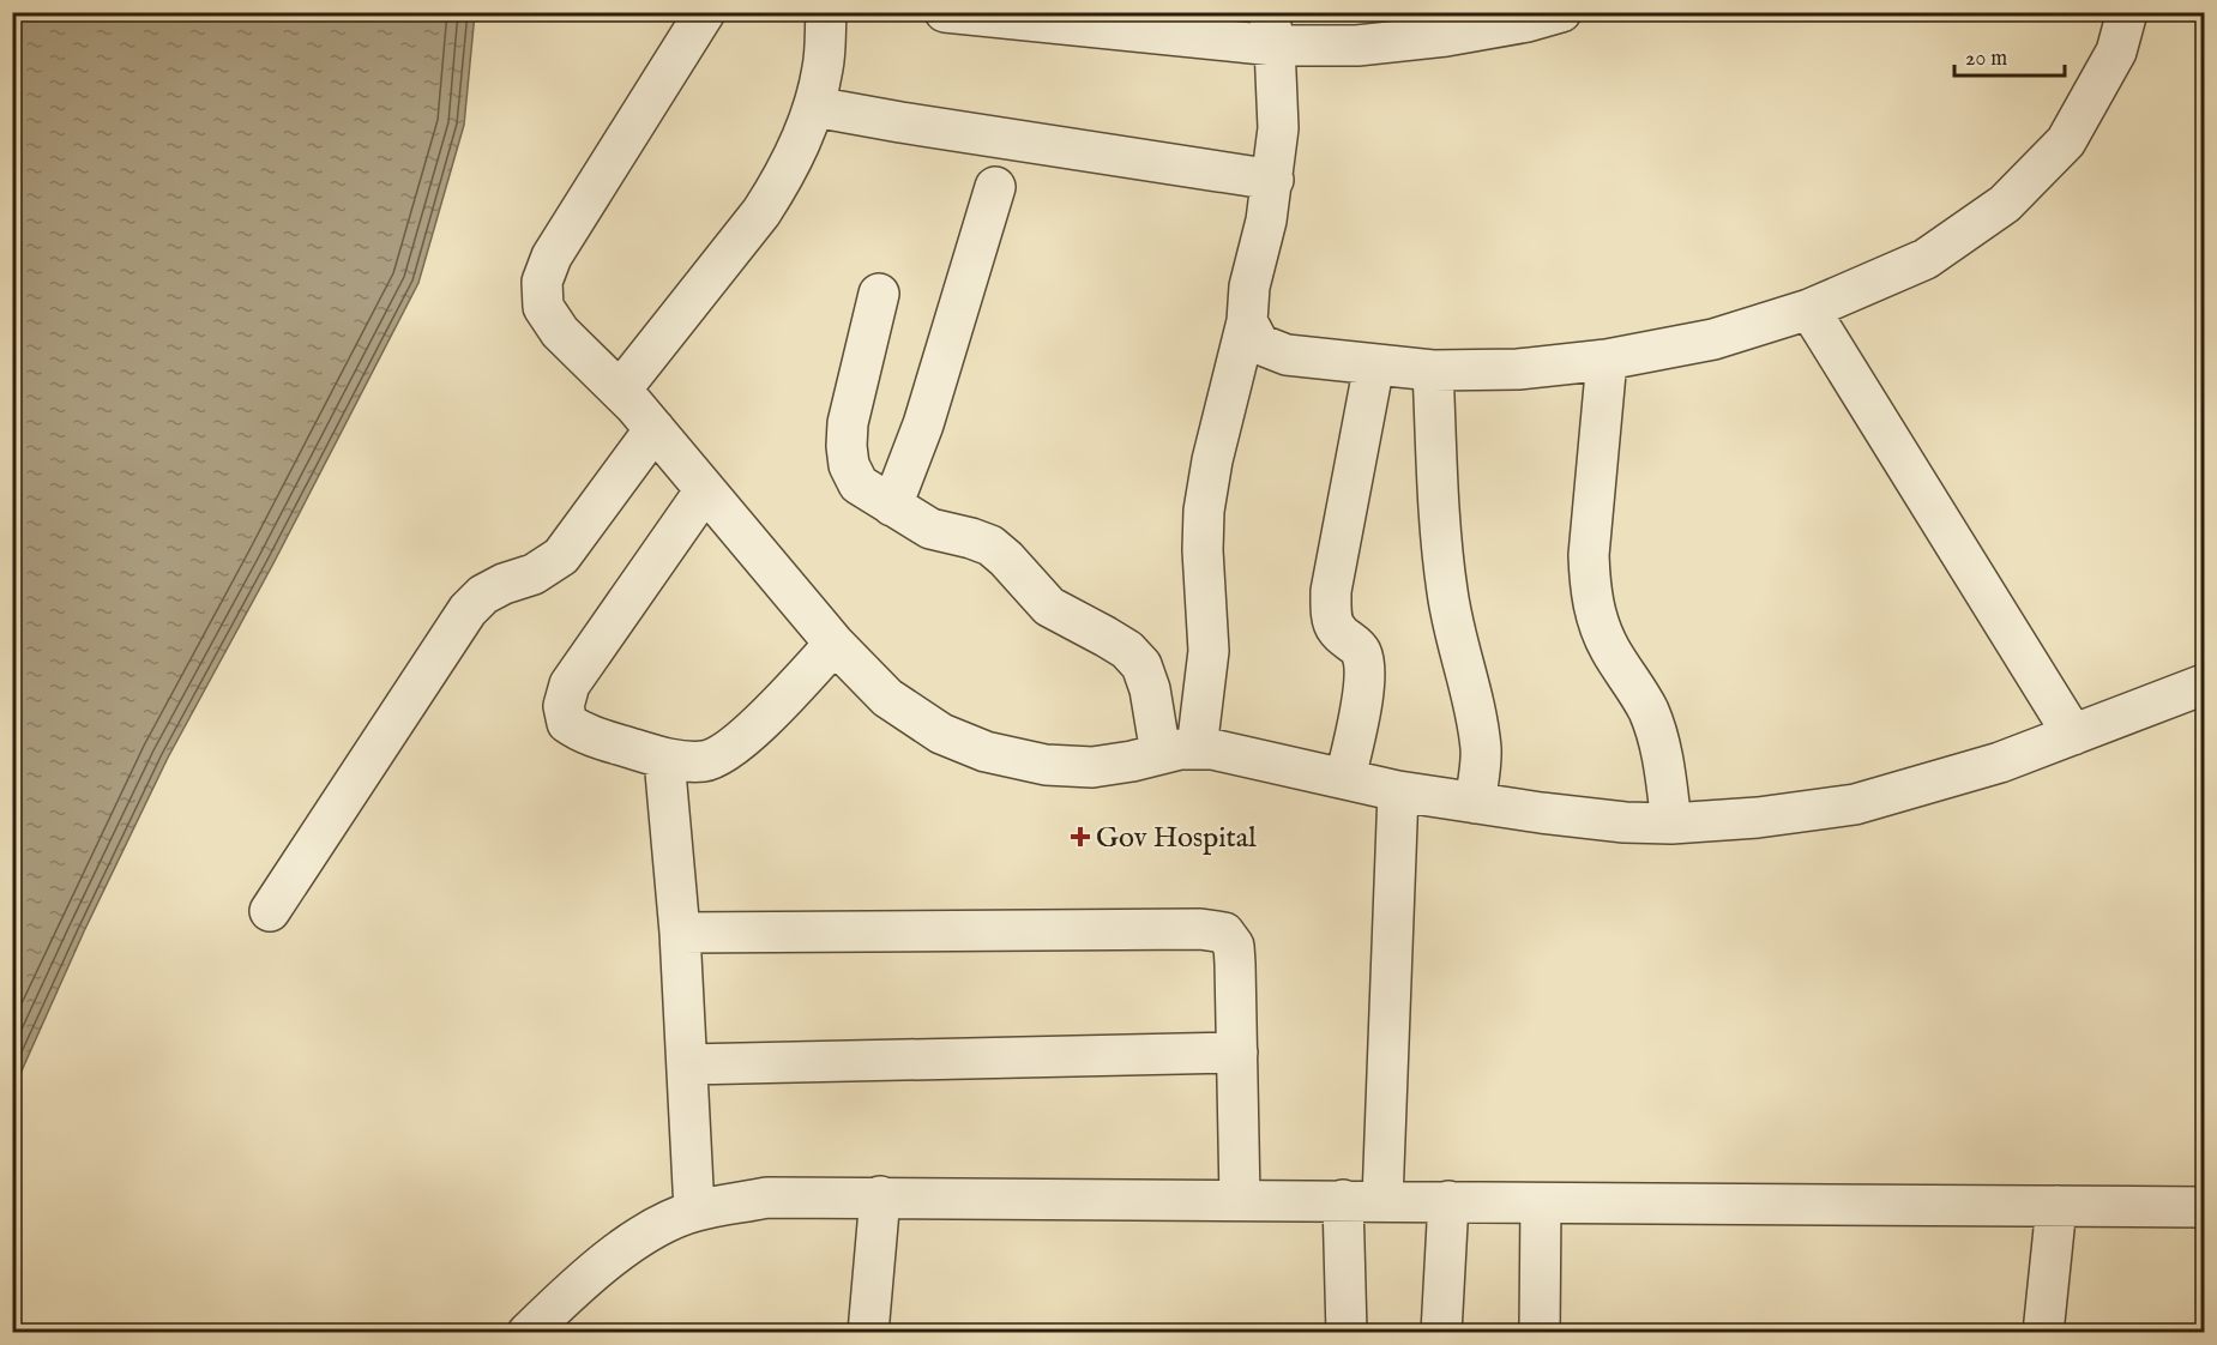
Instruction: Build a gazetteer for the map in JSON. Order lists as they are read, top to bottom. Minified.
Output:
{"places":{"health":["Gov Hospital"]},"scale_bar":"20 m"}
